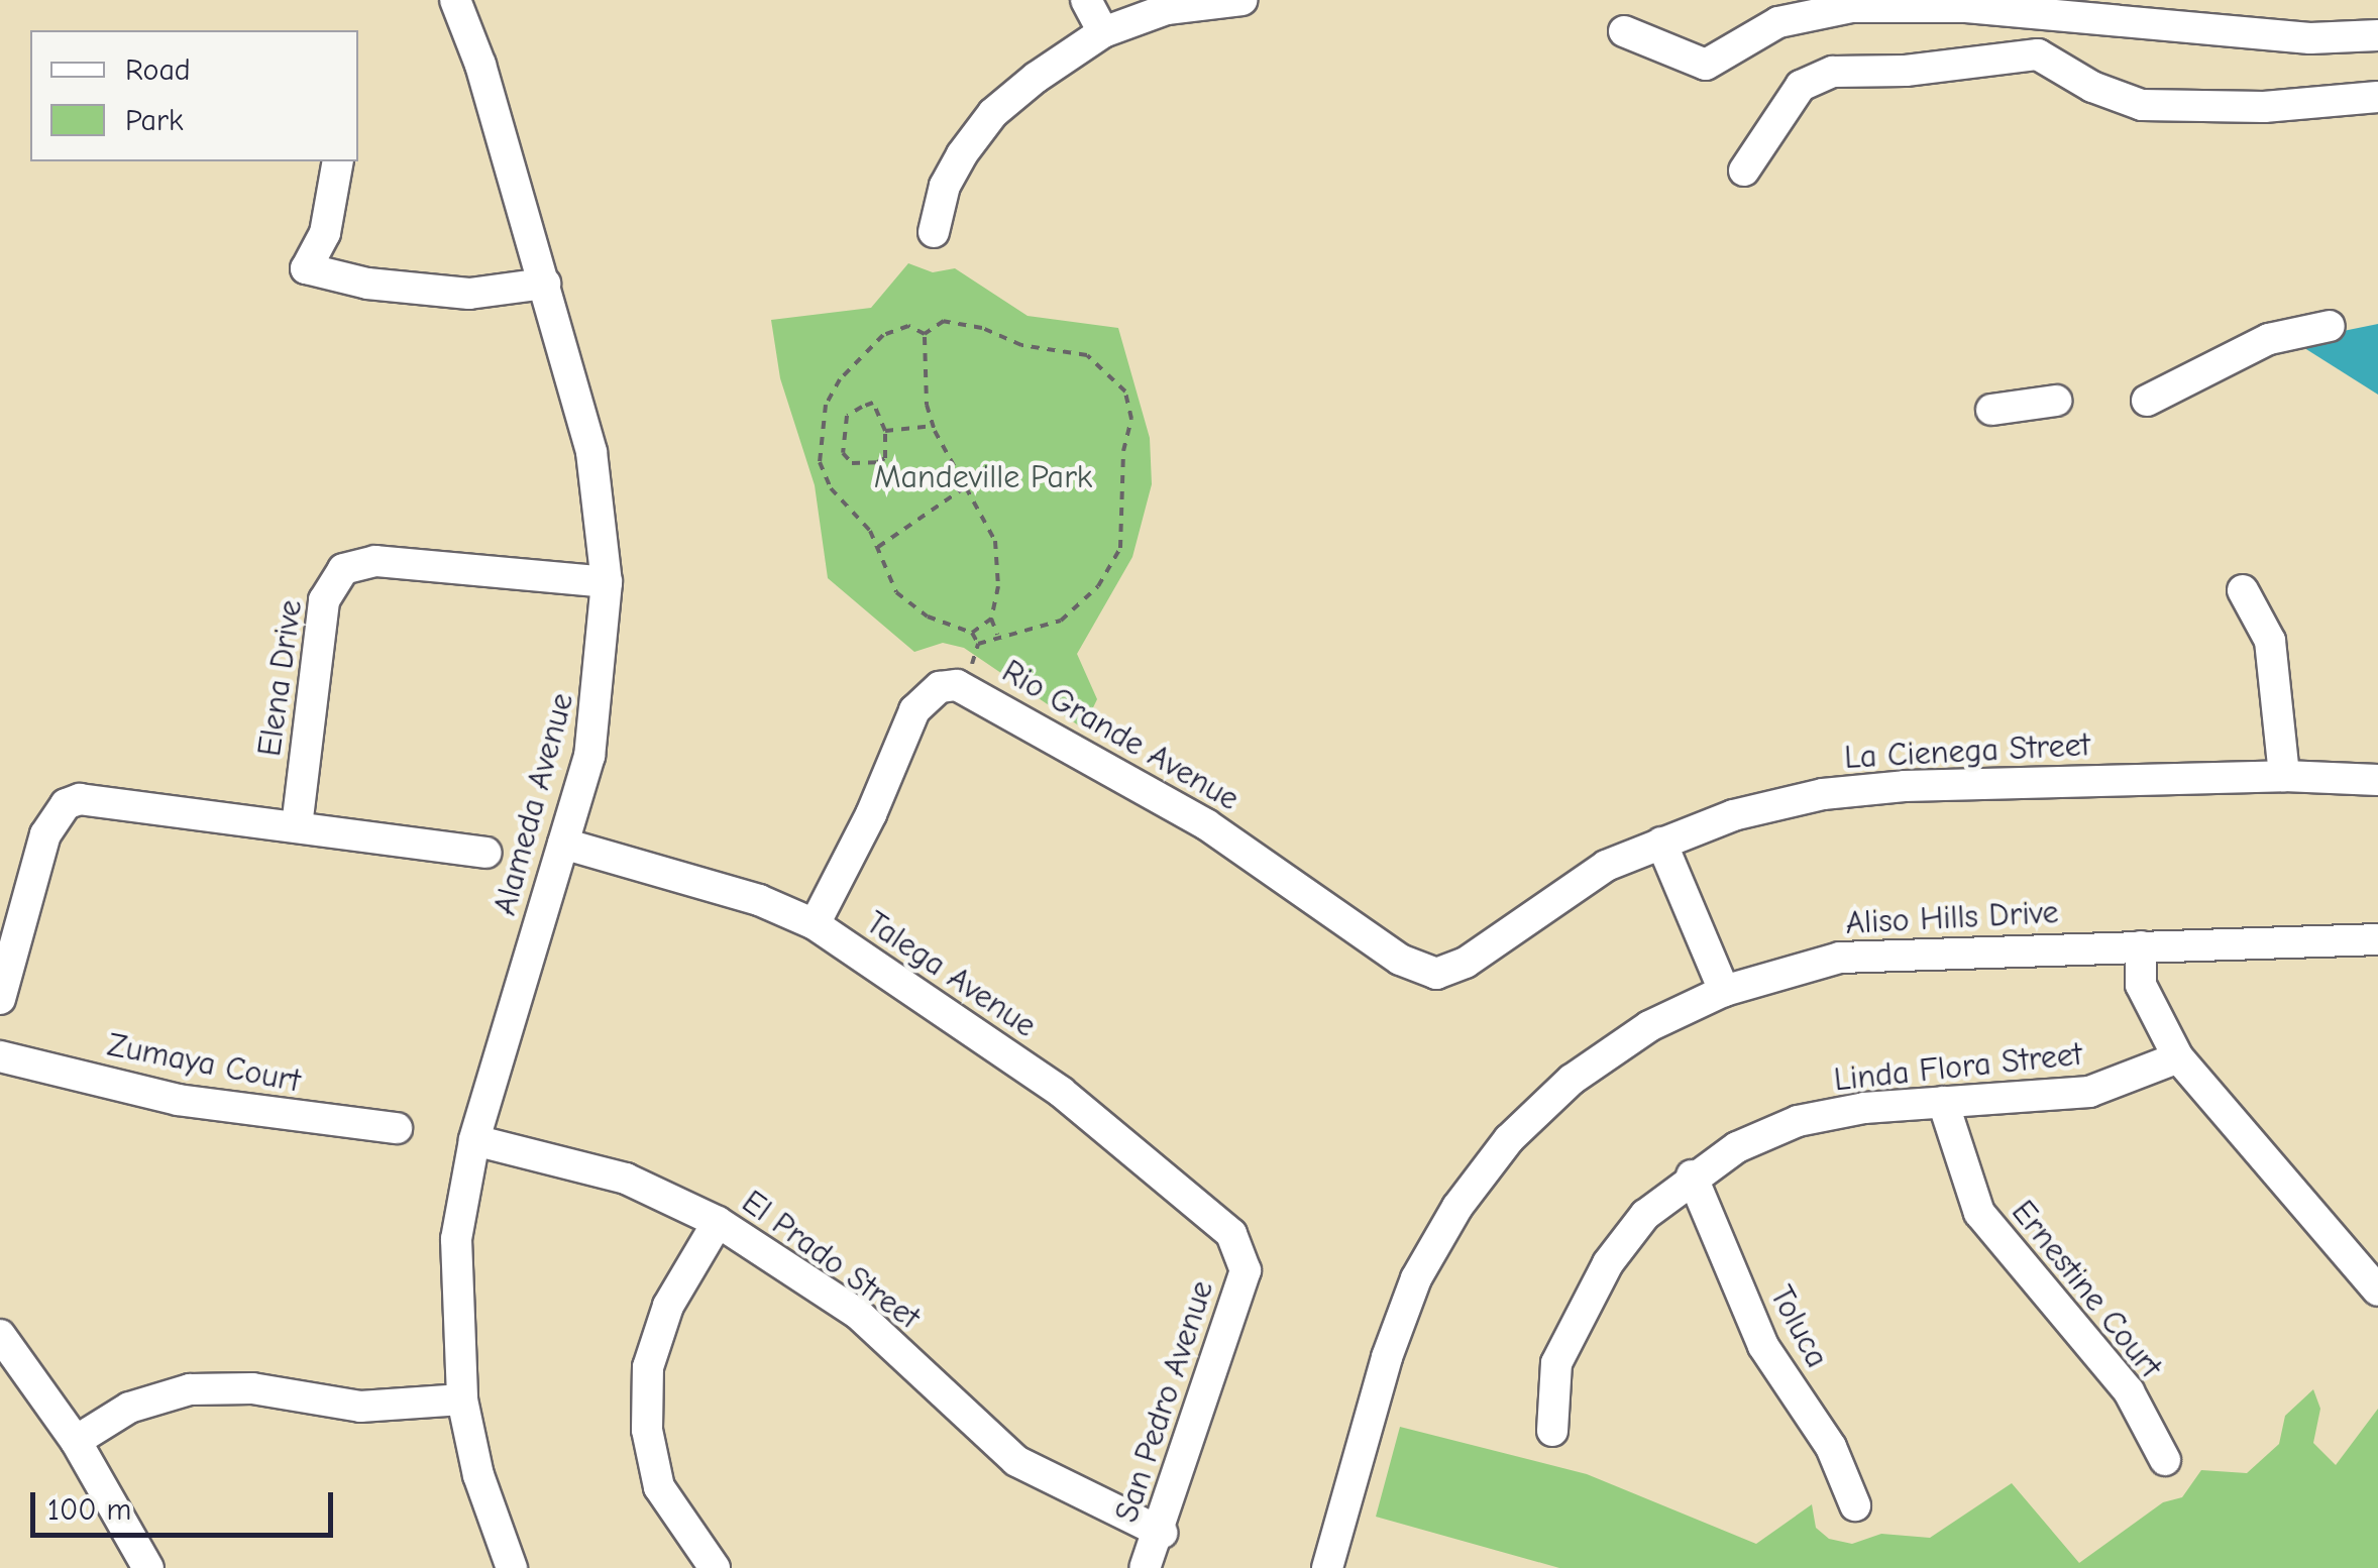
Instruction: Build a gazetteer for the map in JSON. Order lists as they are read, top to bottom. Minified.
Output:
{"streets":{"street":["Elena Drive","Rio Grande Avenue","La Cienega Street","Alameda Avenue","Aliso Hills Drive","Talega Avenue","Zumaya Court","Linda Flora Street","El Prado Street","Ernestine Court","Toluca","San Pedro Avenue"]},"crossings":[["Elena Drive","Alameda Avenue"],["Rio Grande Avenue","La Cienega Street"],["Rio Grande Avenue","Talega Avenue"],["Alameda Avenue","Talega Avenue"],["Alameda Avenue","El Prado Street"],["Talega Avenue","San Pedro Avenue"],["Linda Flora Street","Ernestine Court"],["Linda Flora Street","Toluca"],["El Prado Street","San Pedro Avenue"]],"parks":["Mandeville Park"],"legend":["Road","Park"],"scale_bar":"100 m"}
